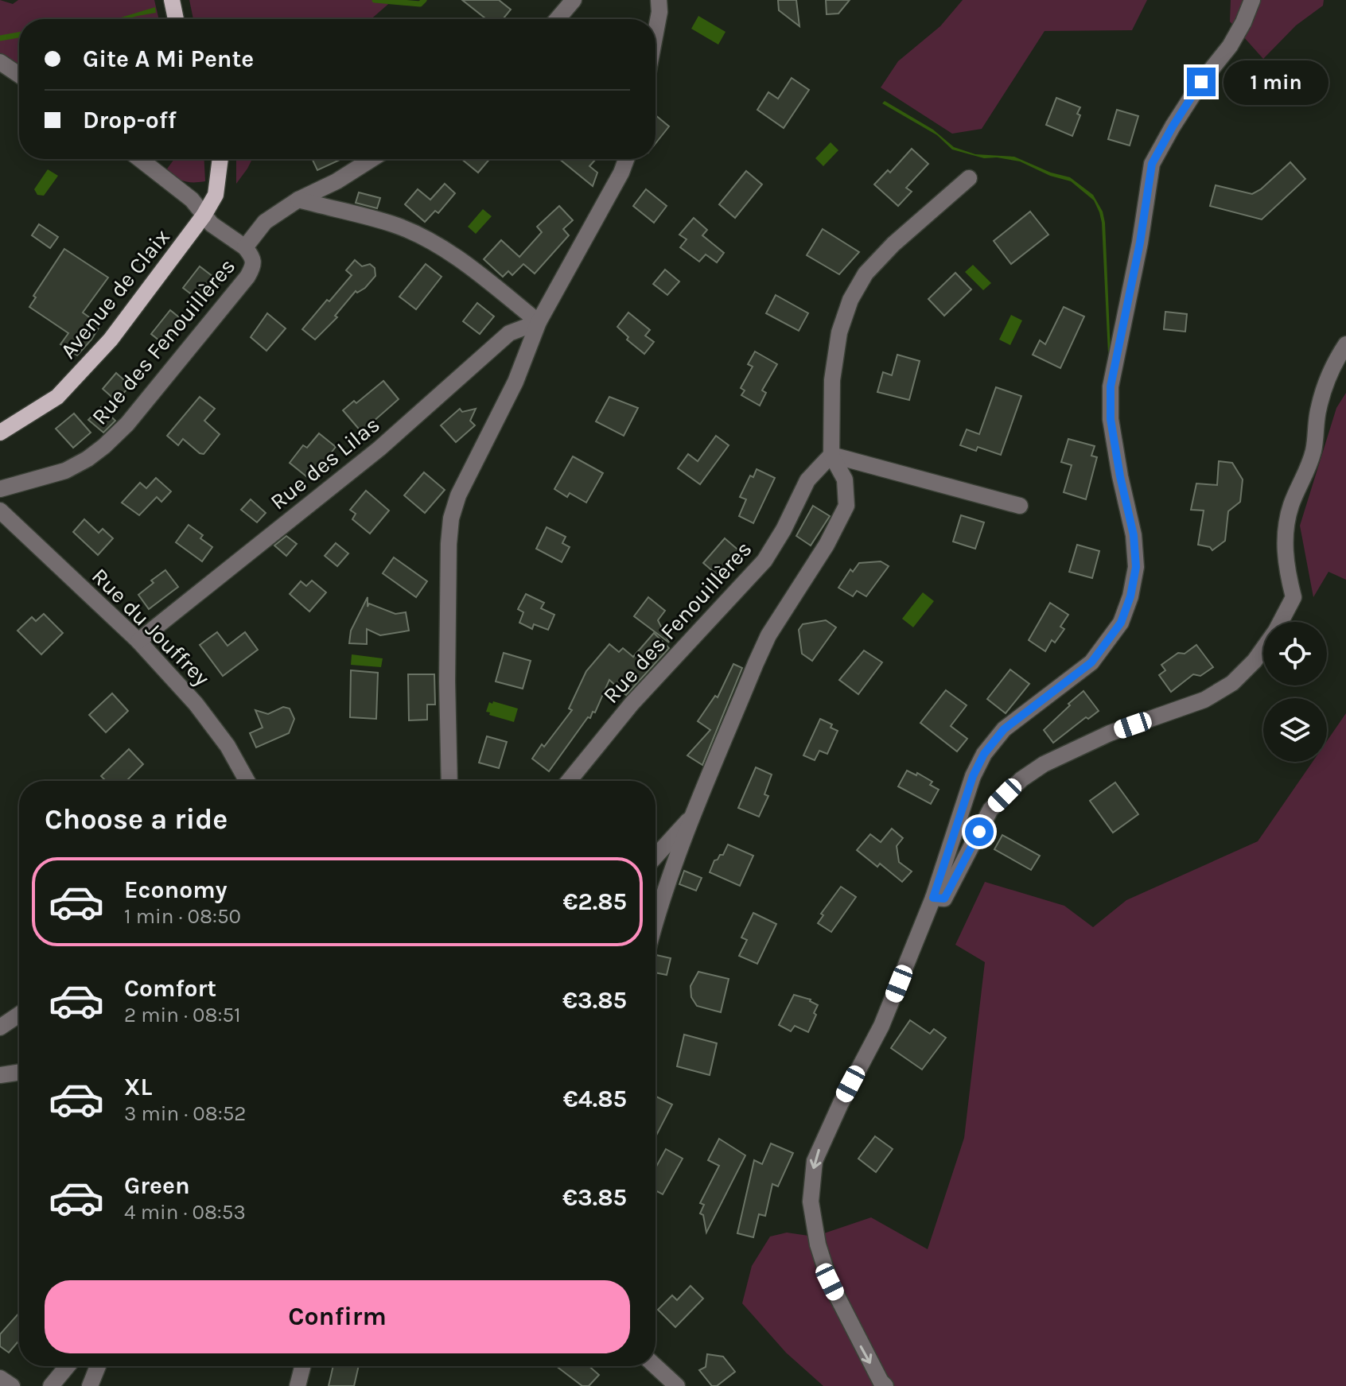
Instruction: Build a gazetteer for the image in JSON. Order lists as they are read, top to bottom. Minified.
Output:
{"streets":{"main road":["Avenue de Claix"],"street":["Rue des Fenouillères","Rue des Lilas","Rue du Jouffrey"]},"crossings":[["Rue des Lilas","Rue du Jouffrey"]],"page":{"banner":["Gite A Mi Pente","Drop-off"],"bubble":"1 min","heading":"Choose a ride","list":[{"name":"Economy","note":"1 min · 08:50","value":"€2.85"},{"name":"Comfort","note":"2 min · 08:51","value":"€3.85"},{"name":"XL","note":"3 min · 08:52","value":"€4.85"},{"name":"Green","note":"4 min · 08:53","value":"€3.85"}],"buttons":"Confirm"}}
